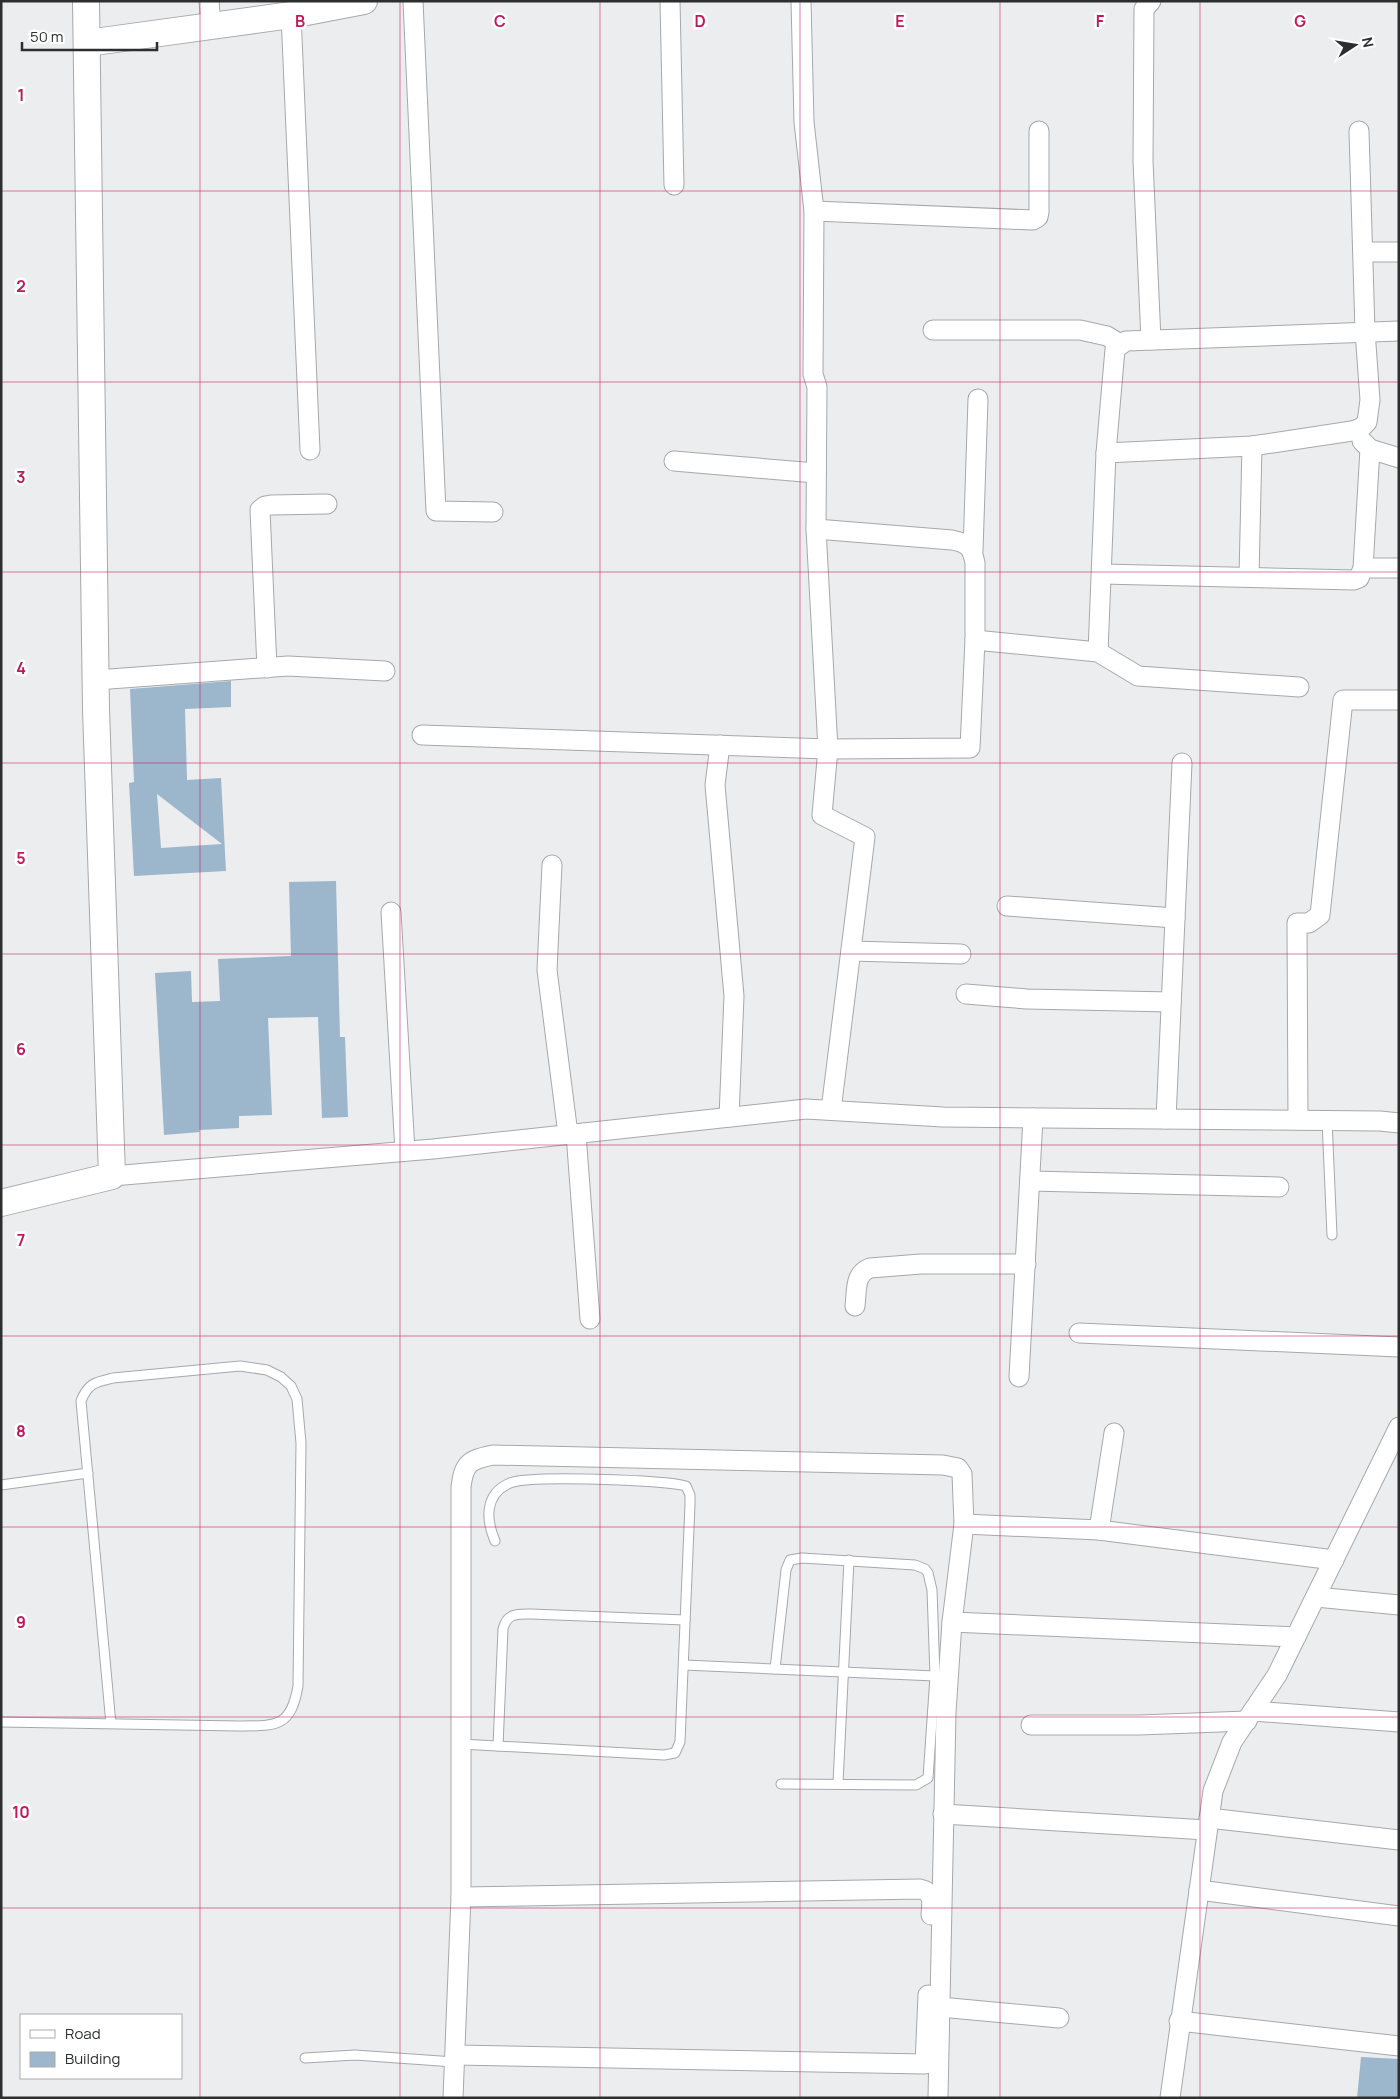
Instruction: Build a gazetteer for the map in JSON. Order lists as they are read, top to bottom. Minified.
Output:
{"legend":["Road","Building"],"scale_bar":"50 m","north":"right","grid":{"columns":["B","C","D","E","F","G"],"rows":["1","2","3","4","5","6","7","8","9","10"]}}
